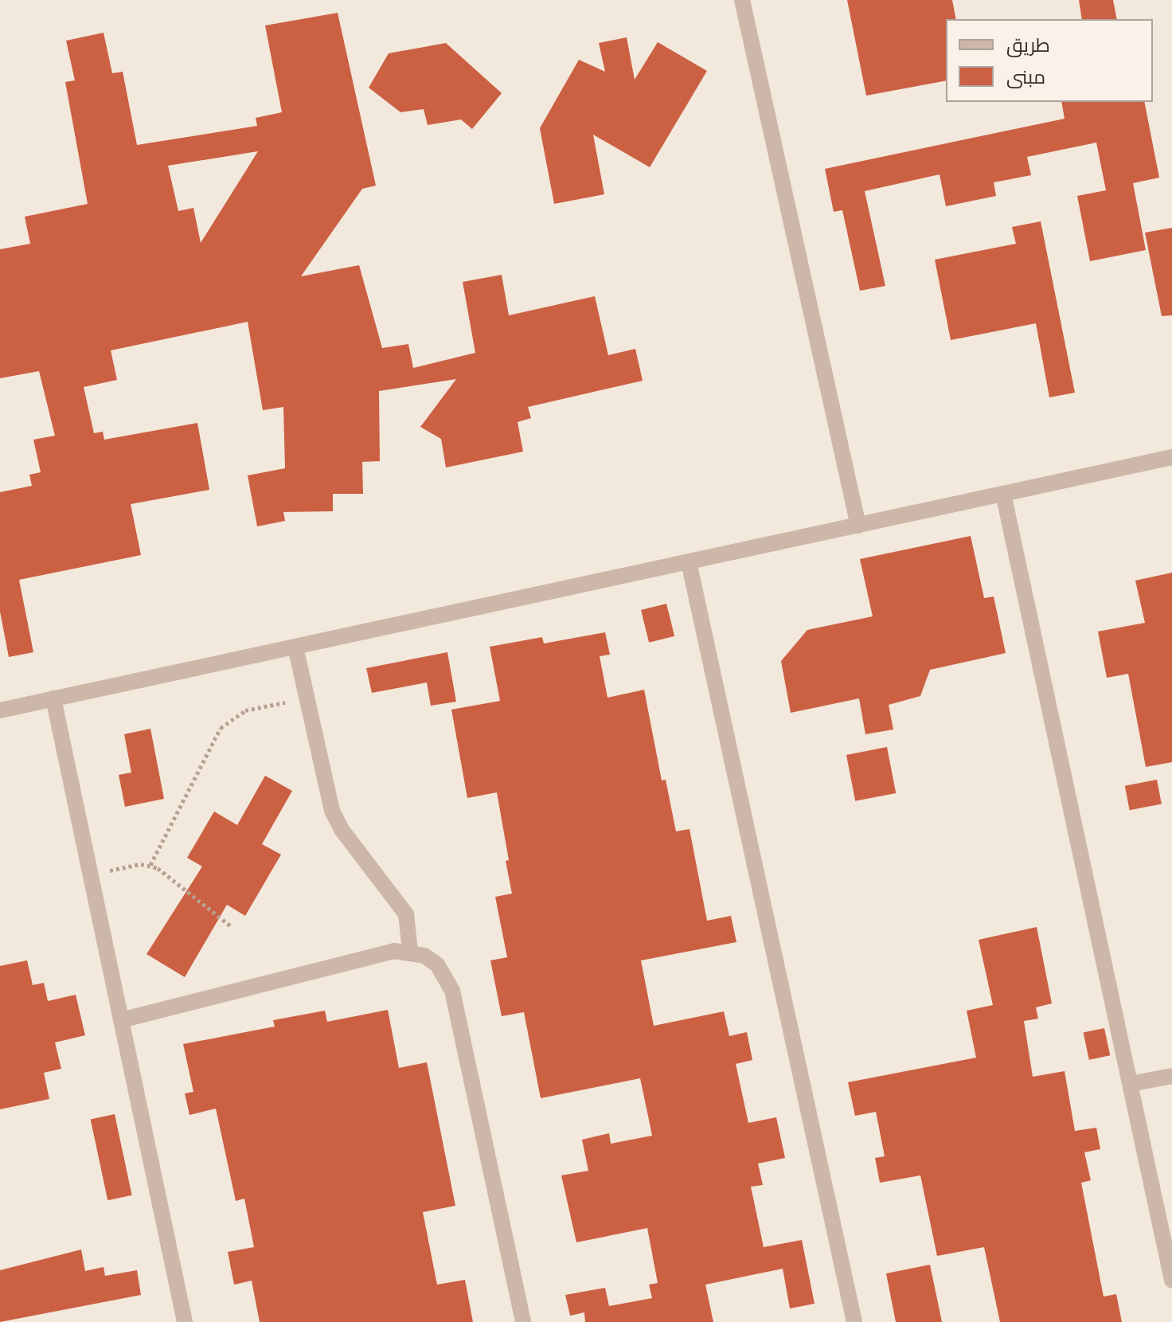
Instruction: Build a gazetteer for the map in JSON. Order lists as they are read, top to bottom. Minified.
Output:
{"legend":["طريق","مبنى"]}
